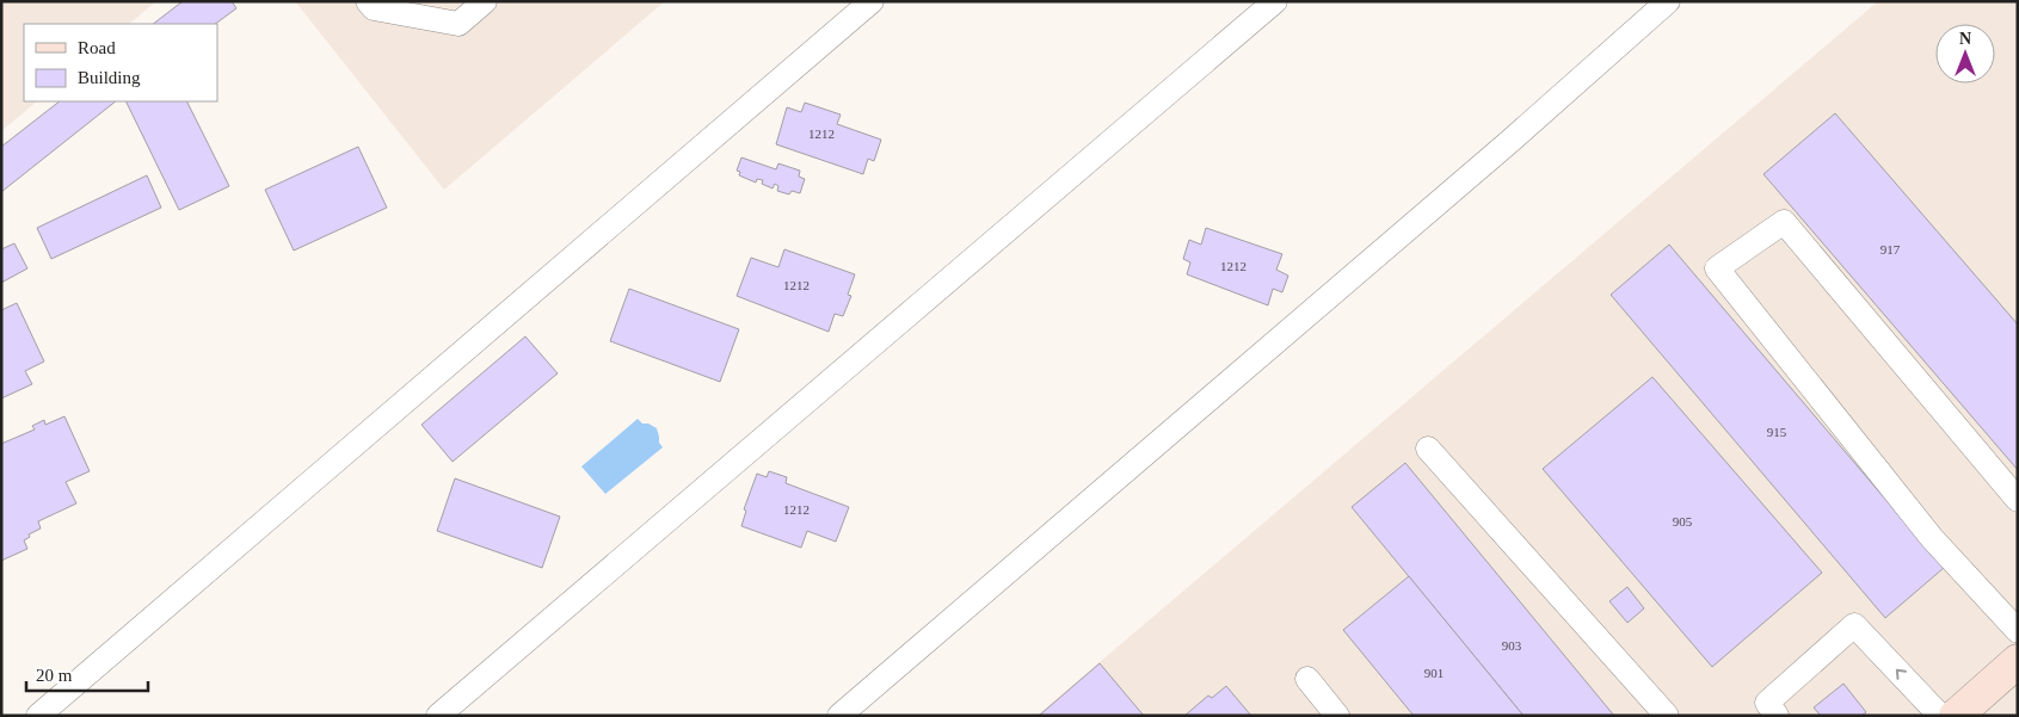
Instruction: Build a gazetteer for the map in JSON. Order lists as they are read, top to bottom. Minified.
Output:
{"house_numbers":["1212","917","1212","1212","915","1212","905","903","901"],"legend":["Road","Building"],"scale_bar":"20 m","north":"top"}
